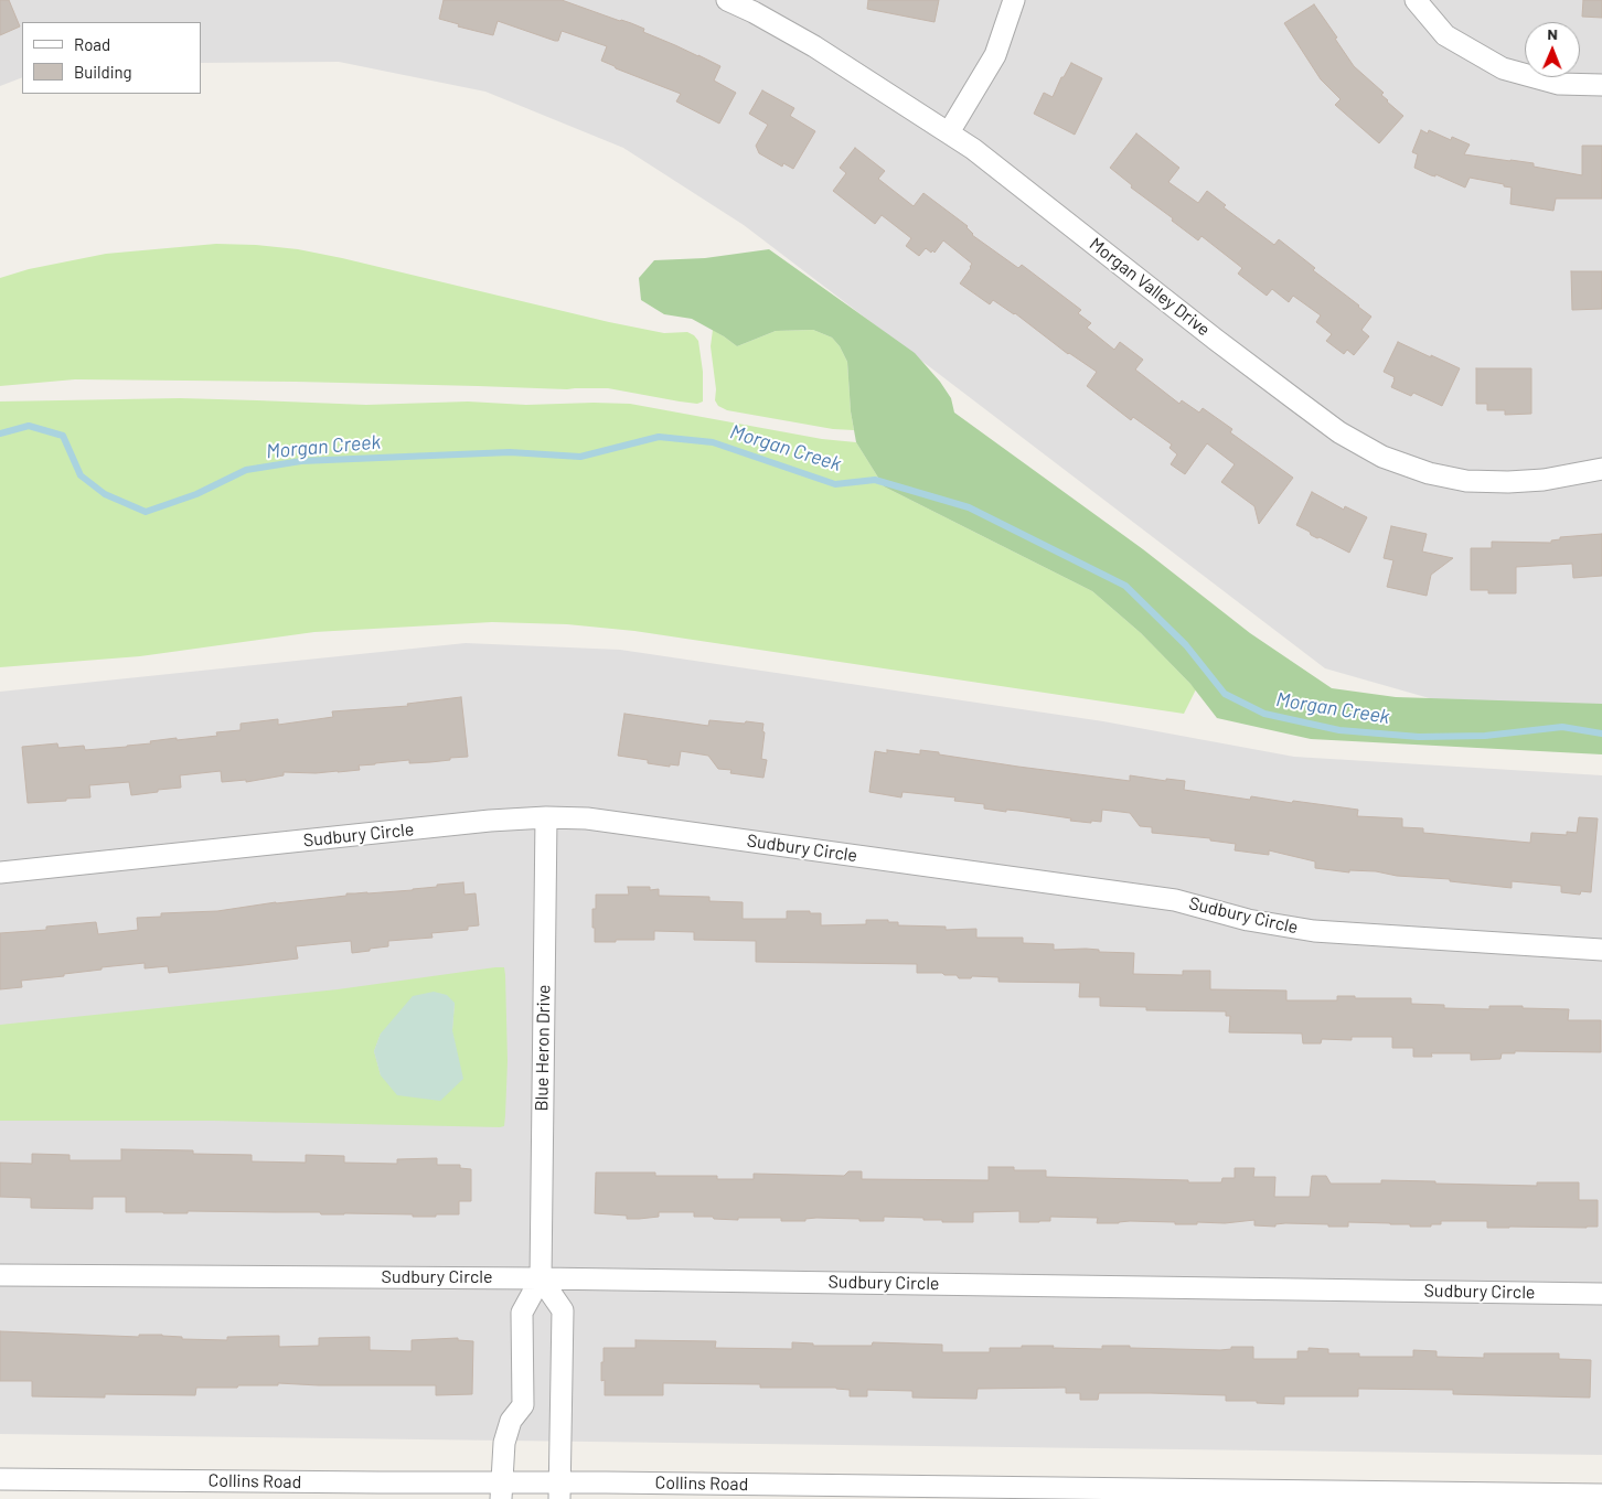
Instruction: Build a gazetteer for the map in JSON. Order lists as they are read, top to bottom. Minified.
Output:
{"streets":{"street":["Morgan Valley Drive","Sudbury Circle","Blue Heron Drive","Collins Road"]},"crossings":[["Sudbury Circle","Blue Heron Drive"],["Blue Heron Drive","Collins Road"]],"water":["Morgan Creek"],"legend":["Road","Building"],"north":"top"}
